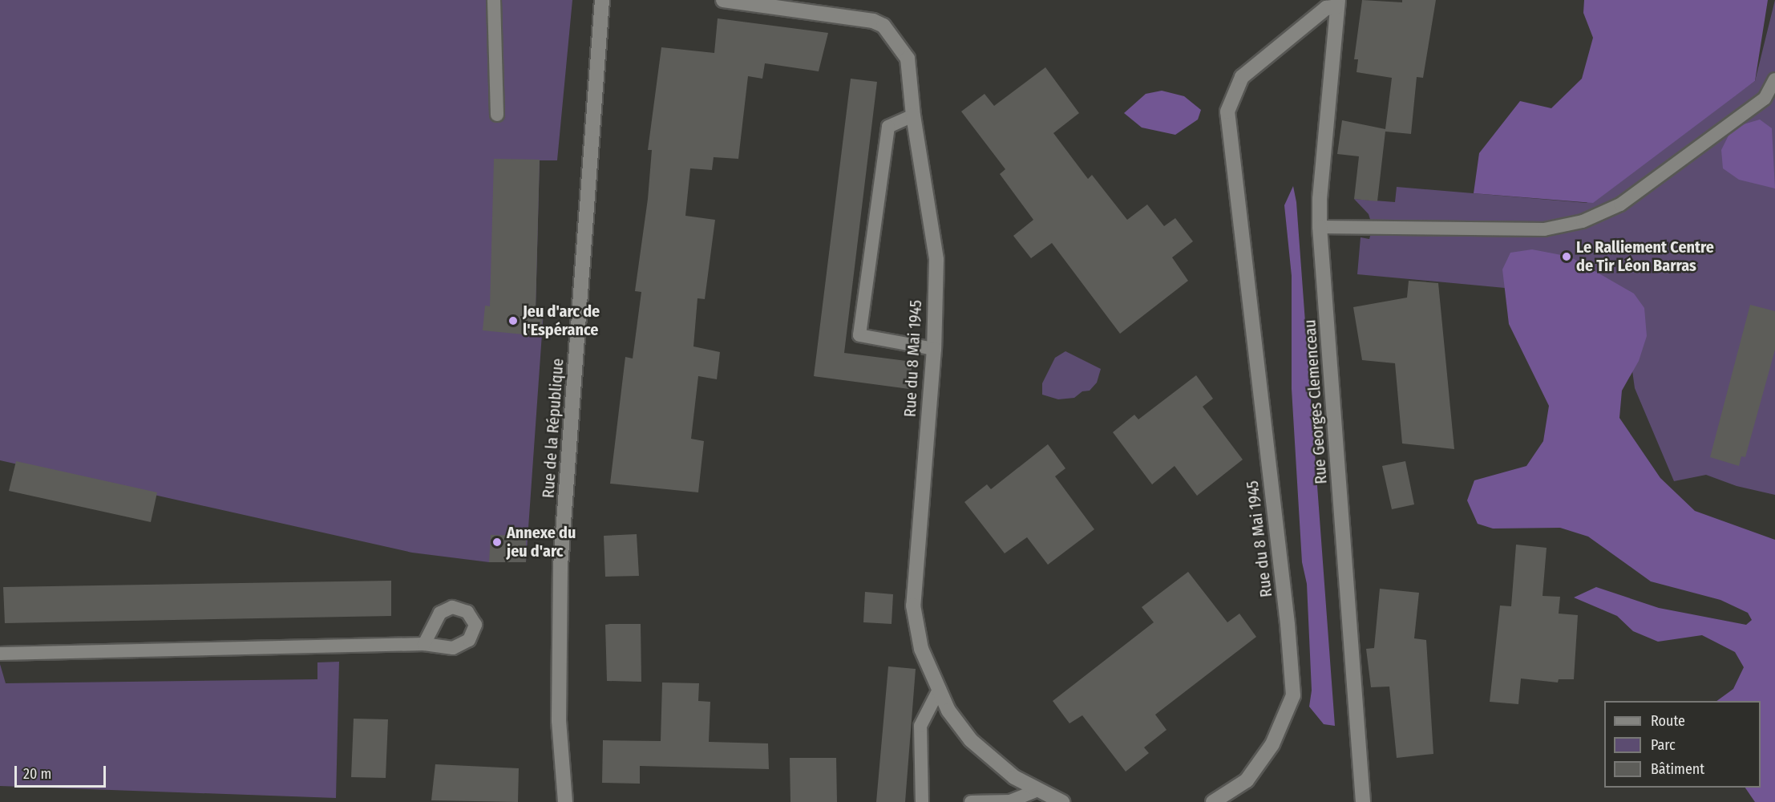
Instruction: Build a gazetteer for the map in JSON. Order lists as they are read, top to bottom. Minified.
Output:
{"streets":{"street":["Rue du 8 Mai 1945","Rue Georges Clemenceau","Rue de la République"]},"crossings":[["Rue du 8 Mai 1945","Rue Georges Clemenceau"]],"places":["Le Ralliement Centre de Tir Léon Barras","Jeu d'arc de l'Espérance","Annexe du jeu d'arc"],"legend":["Route","Parc","Bâtiment"],"scale_bar":"20 m"}
